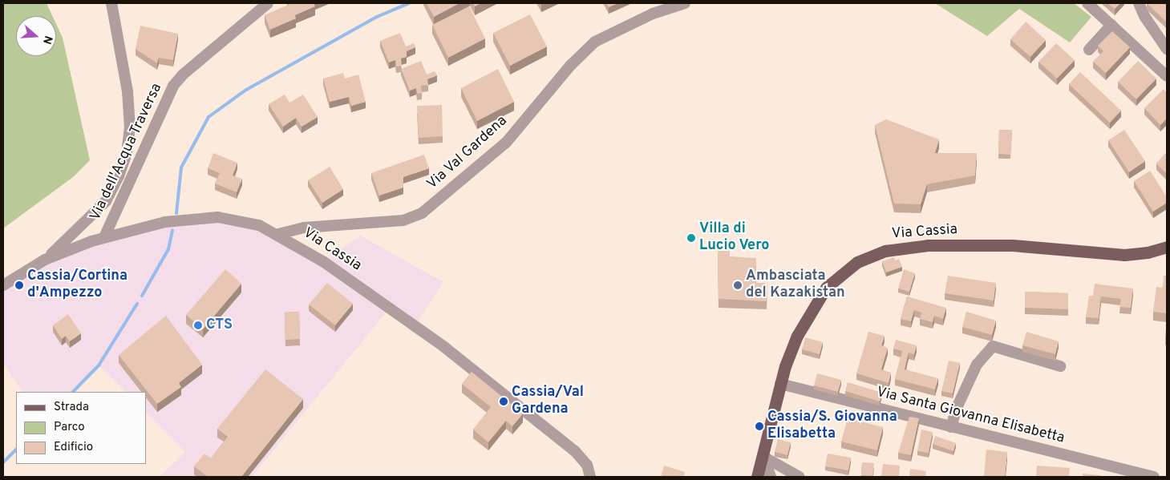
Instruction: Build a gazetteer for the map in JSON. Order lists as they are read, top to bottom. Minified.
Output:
{"streets":{"main road":["Via Cassia"],"street":["Via dell'Acqua Traversa","Via Val Gardena","Via Santa Giovanna Elisabetta"]},"crossings":[["Via dell'Acqua Traversa","Via Cassia"],["Via Val Gardena","Via Cassia"],["Via Cassia","Via Santa Giovanna Elisabetta"]],"places":["Villa di Lucio Vero","Cassia/Cortina d'Ampezzo","Ambasciata del Kazakistan","CTS","Cassia/Val Gardena","Cassia/S. Giovanna Elisabetta"],"legend":["Strada","Parco","Edificio"],"north":"right"}
